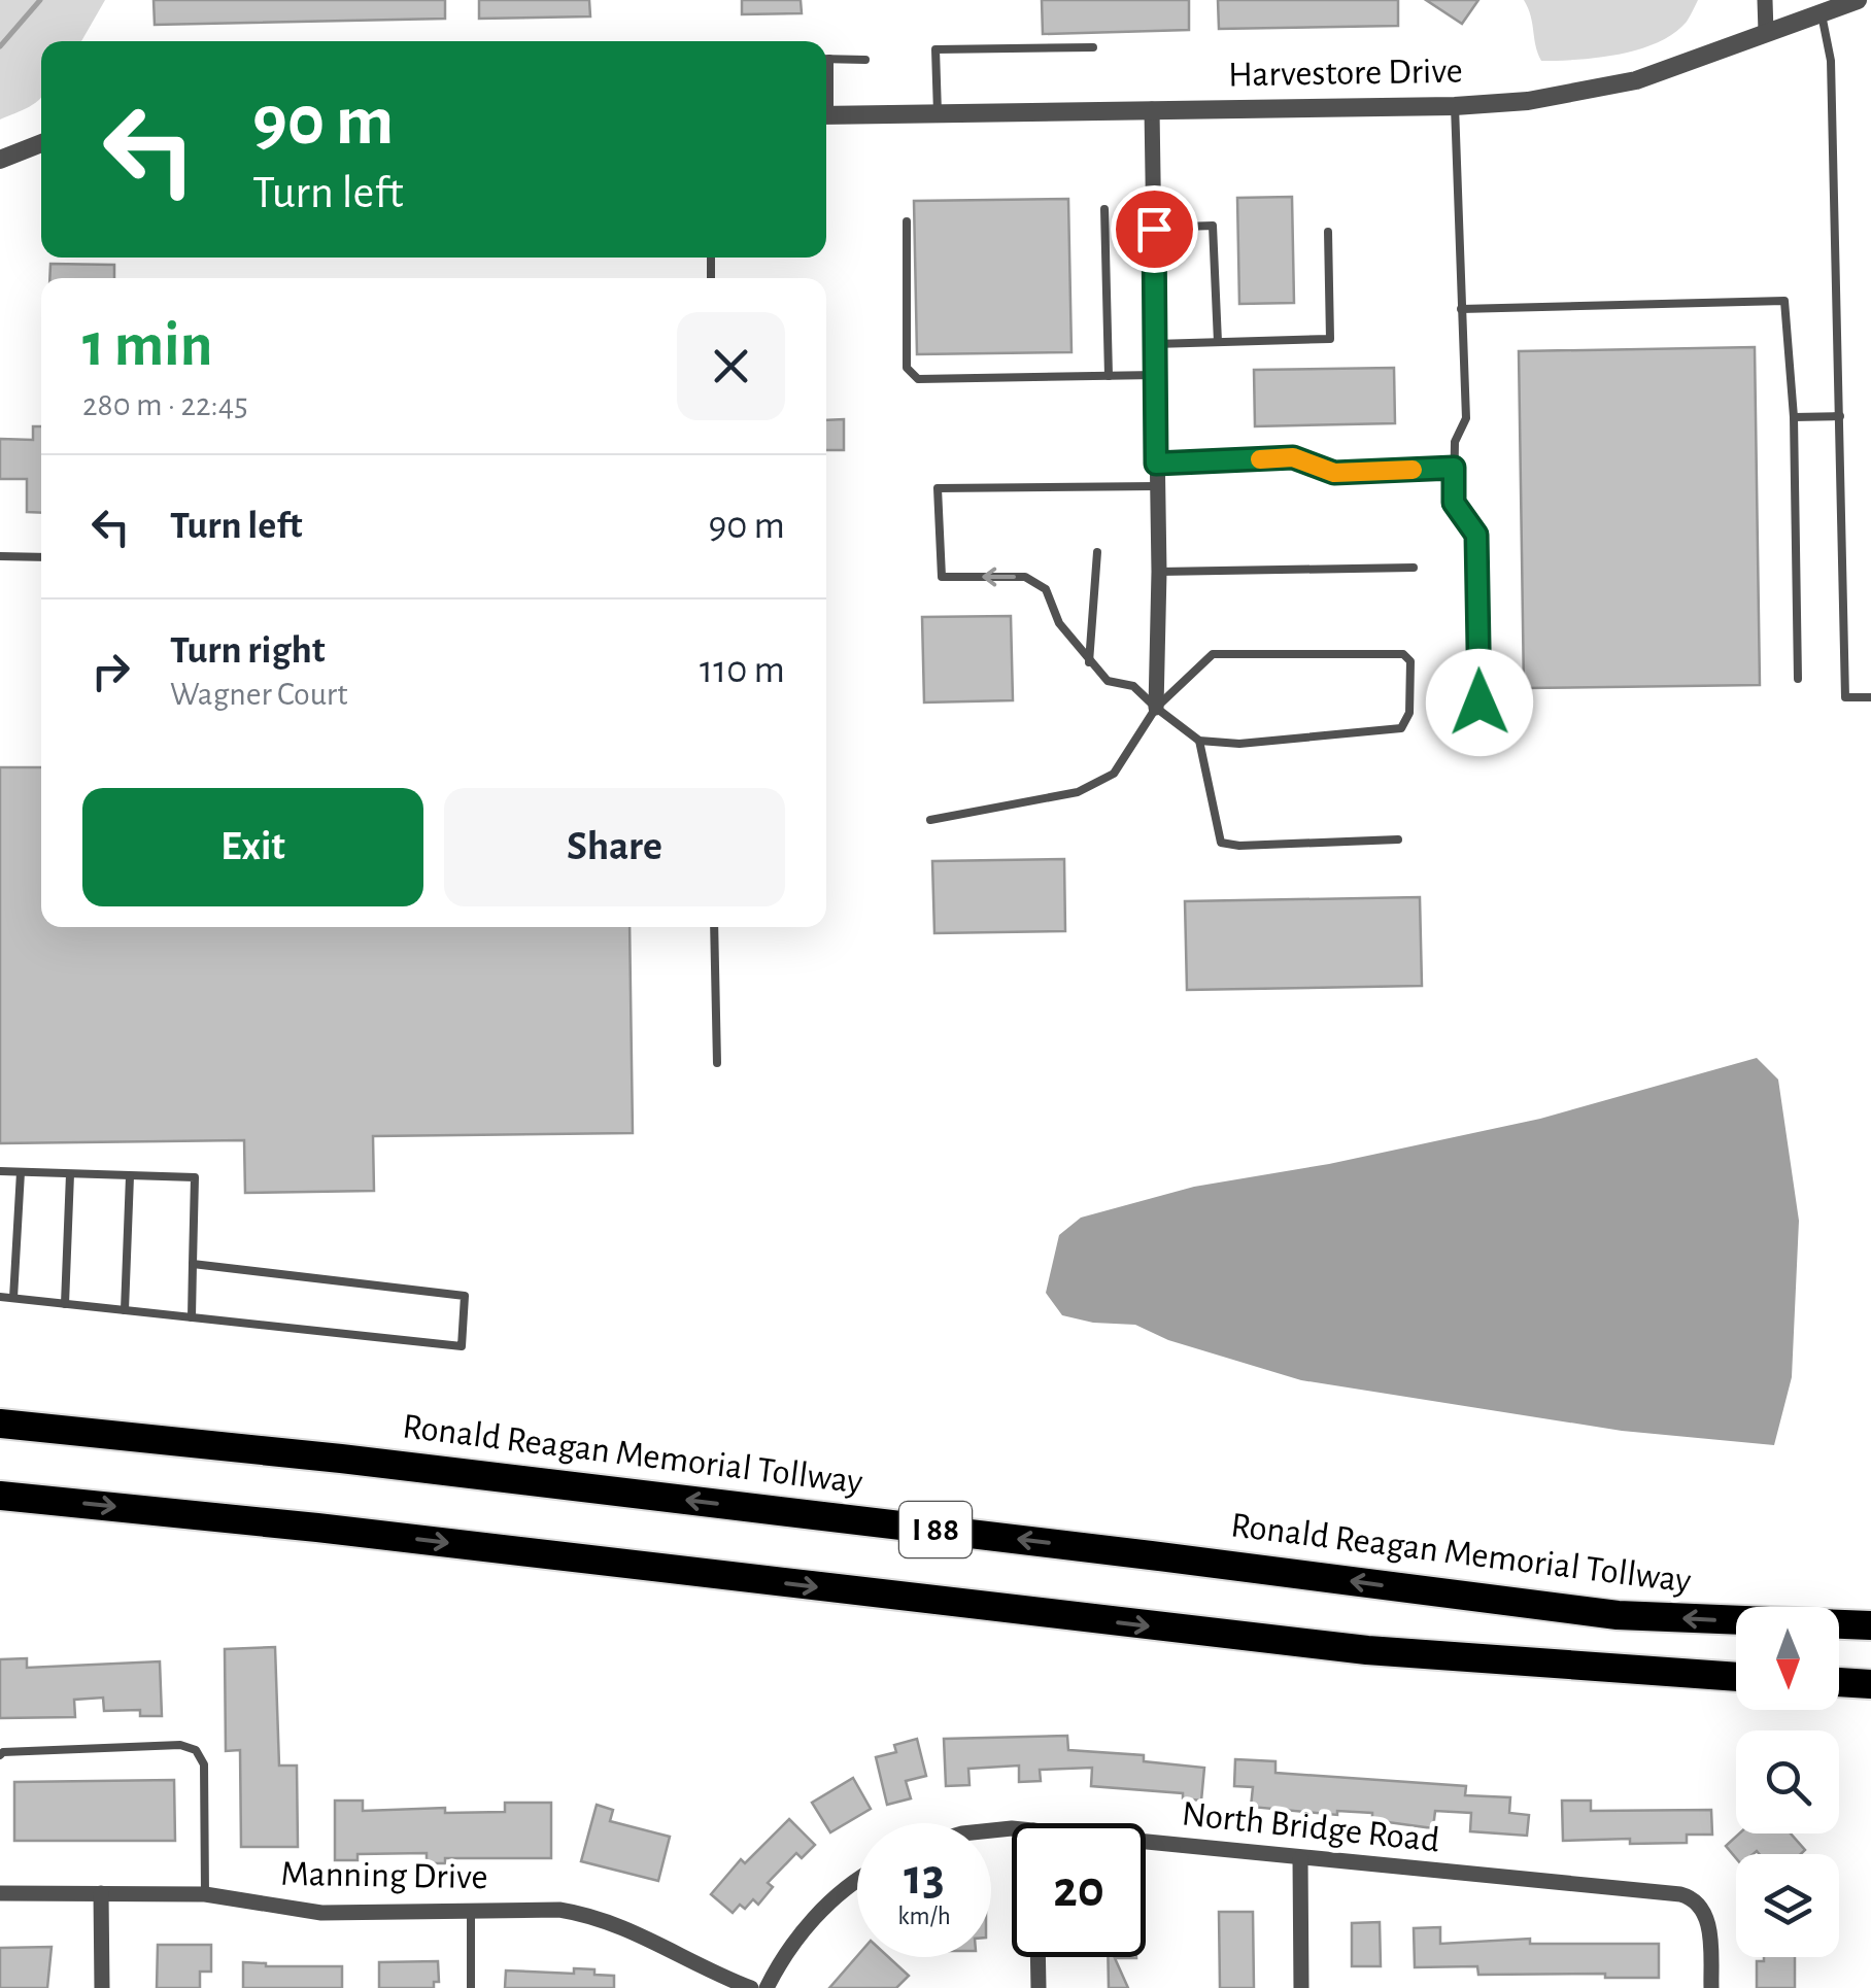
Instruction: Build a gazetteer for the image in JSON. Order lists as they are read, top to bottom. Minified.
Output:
{"streets":{"highway":["Ronald Reagan Memorial Tollway","I 88"],"street":["Harvestore Drive","North Bridge Road","Manning Drive"]},"north":"bottom","page":{"turn":["90 m","Turn left"],"heading":["1 min","280 m · 22:45"],"list":[{"name":"Turn left","value":"90 m"},{"name":"Turn right","note":"Wagner Court","value":"110 m"}],"buttons":["Exit","Share"],"speed":"13 km/h","limit":"20"}}
